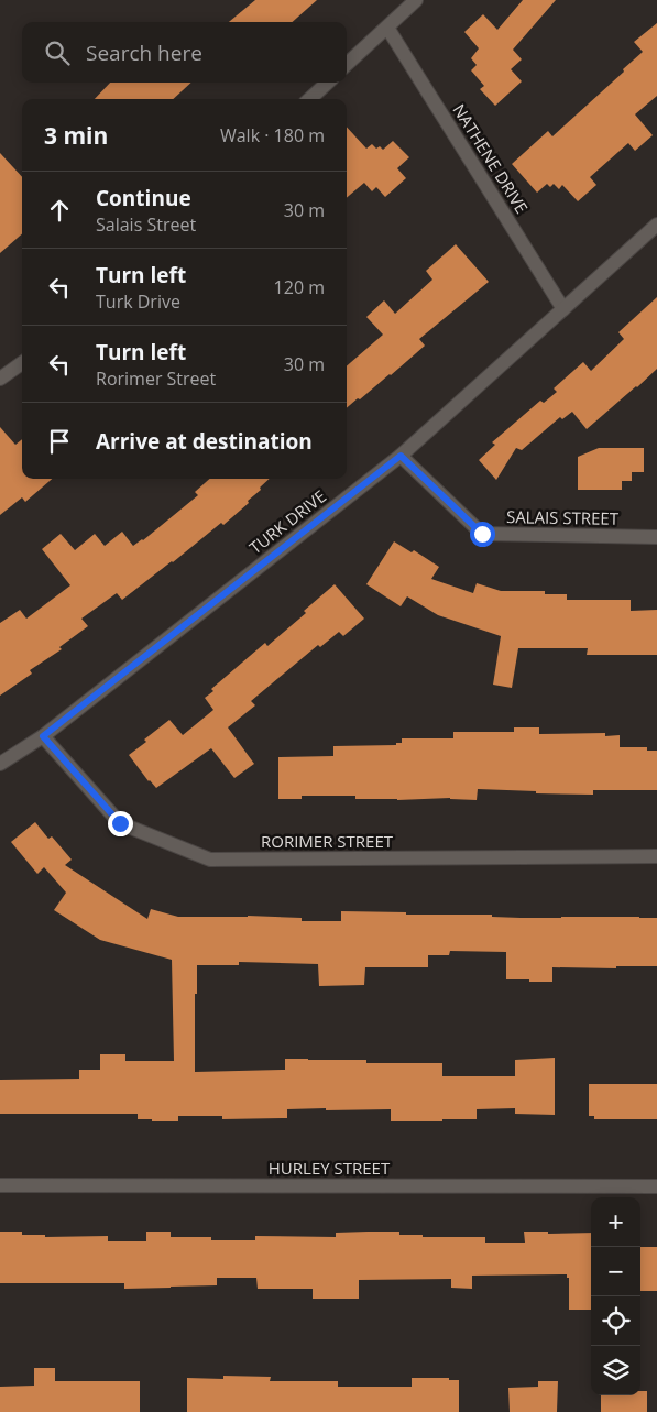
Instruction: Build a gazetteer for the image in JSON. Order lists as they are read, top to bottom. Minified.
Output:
{"streets":{"street":["NATHENE DRIVE","SALAIS STREET","TURK DRIVE","RORIMER STREET","HURLEY STREET"]},"crossings":[["NATHENE DRIVE","TURK DRIVE"],["SALAIS STREET","TURK DRIVE"],["TURK DRIVE","RORIMER STREET"]],"page":{"search":"Search here","heading":["3 min","Walk · 180 m"],"list":[["Continue","Salais Street","30 m"],["Turn left","Turk Drive","120 m"],["Turn left","Rorimer Street","30 m"],"Arrive at destination"],"map_buttons":["+","−"]}}
